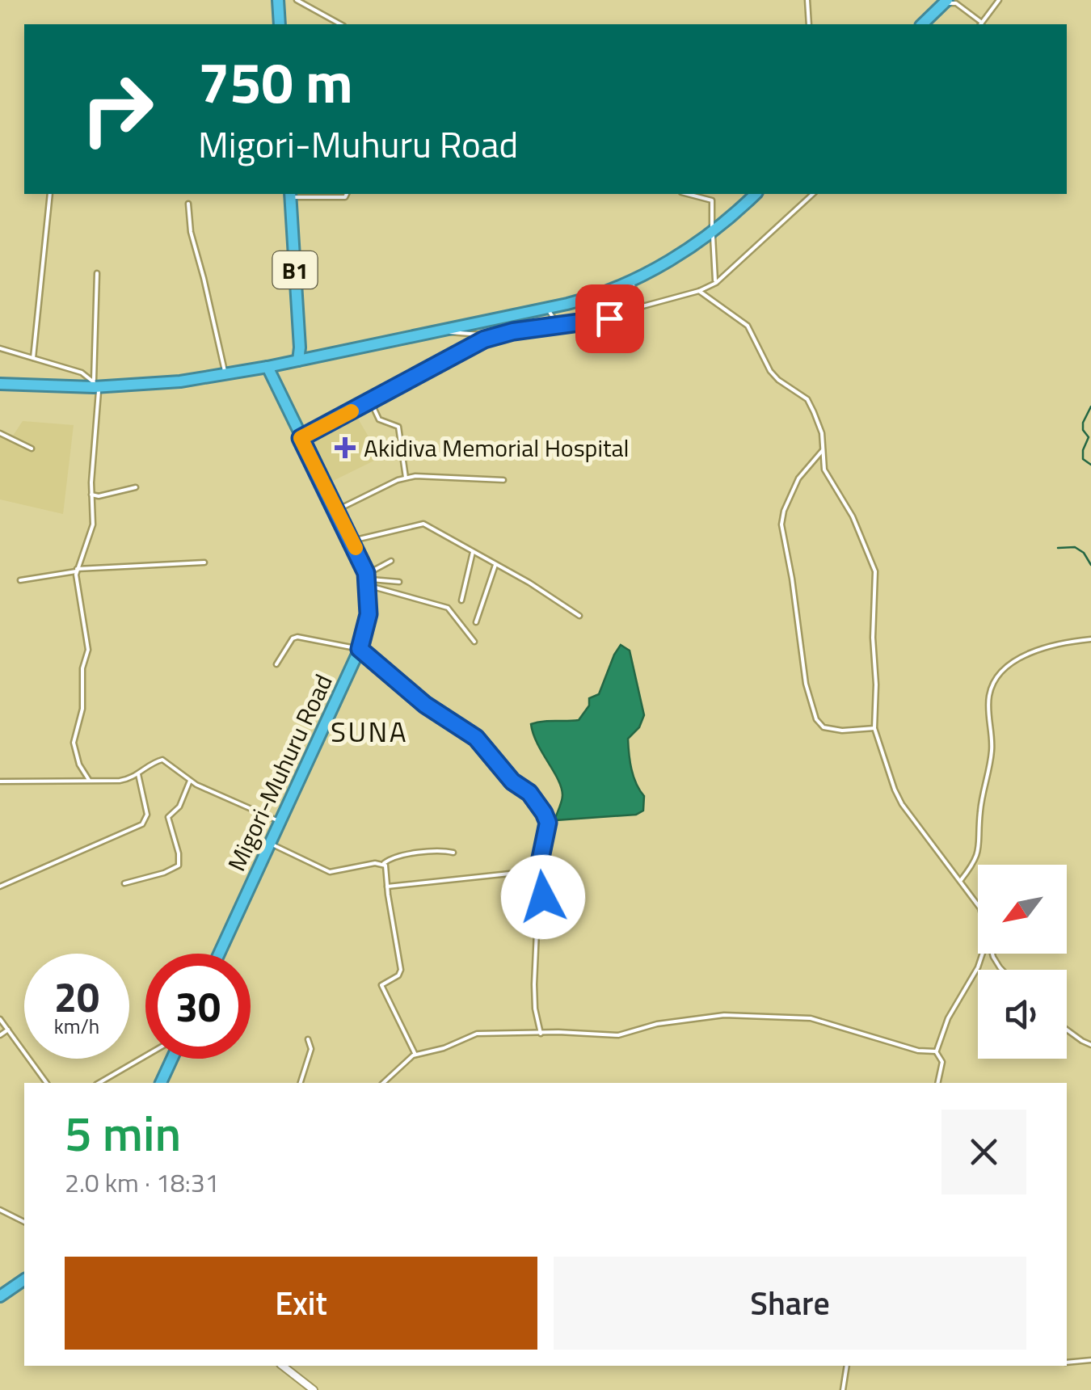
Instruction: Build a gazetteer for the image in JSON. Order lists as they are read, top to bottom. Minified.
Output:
{"streets":{"highway":["B1","Migori-Muhuru Road"]},"districts":["SUNA"],"places":{"health":["Akidiva Memorial Hospital"]},"north":"bottom left","page":{"turn":["750 m","Migori-Muhuru Road"],"speed":"20 km/h","limit":"30","heading":["5 min","2.0 km · 18:31"],"buttons":["Exit","Share"]}}
